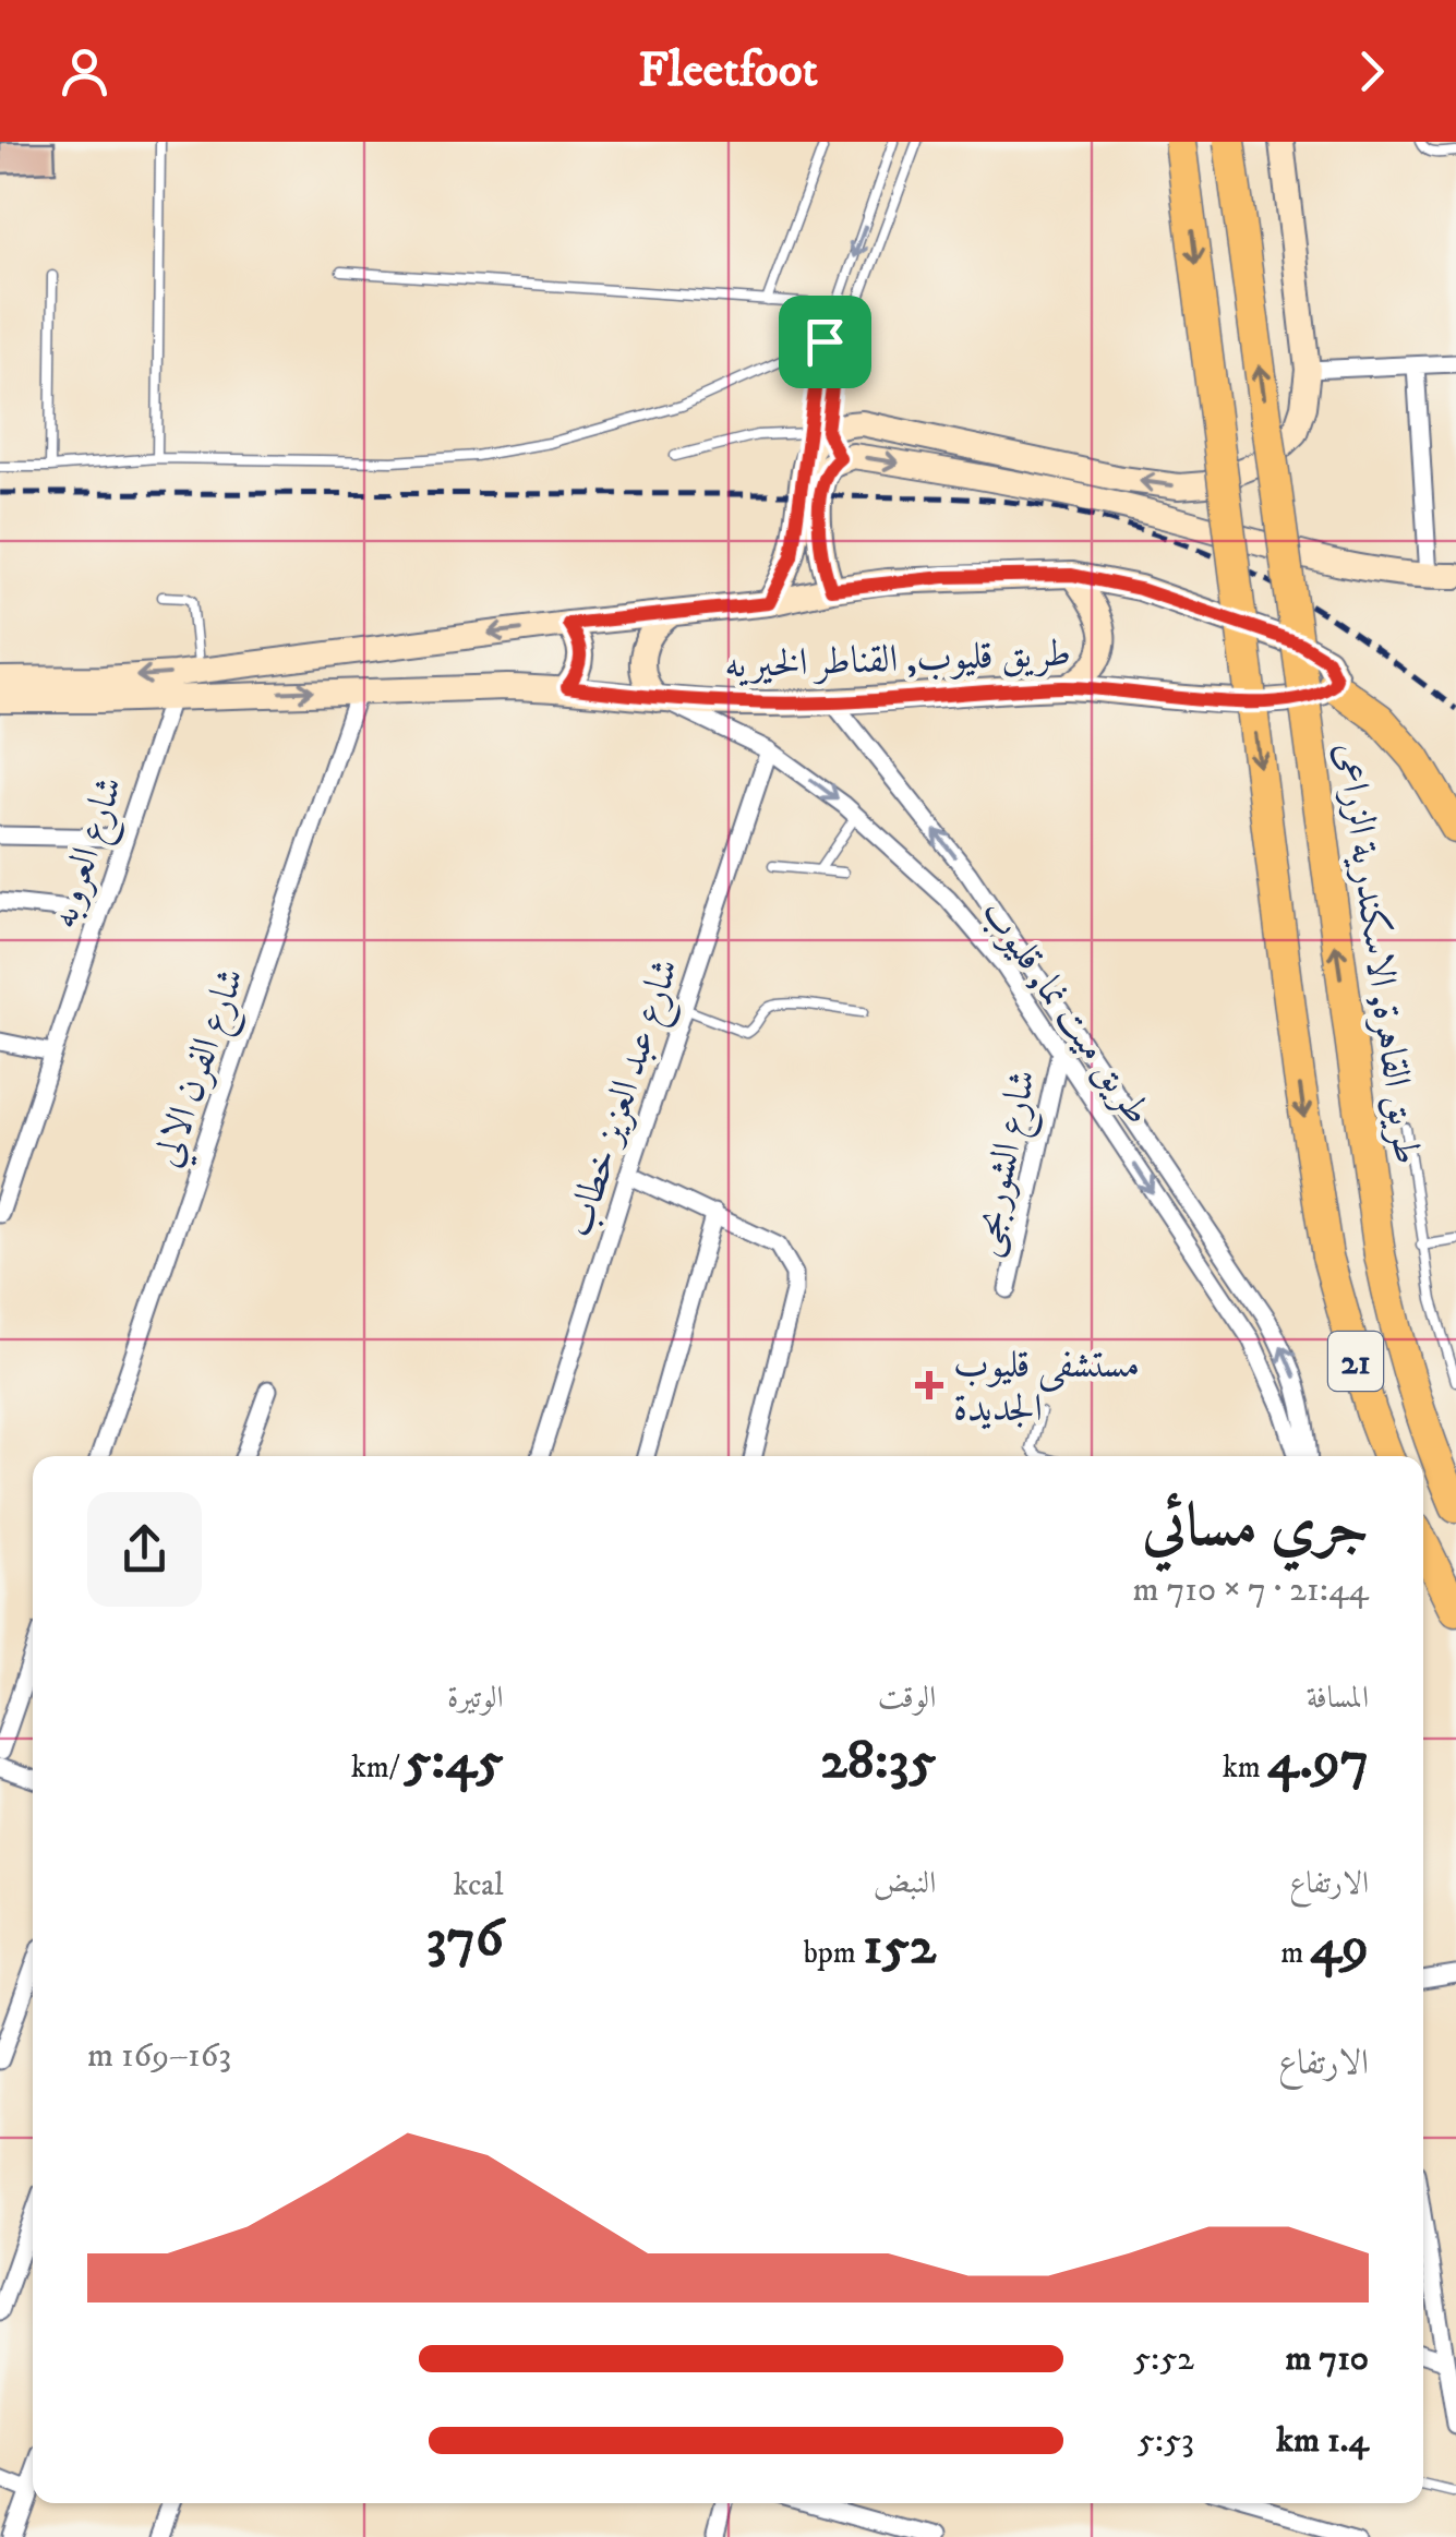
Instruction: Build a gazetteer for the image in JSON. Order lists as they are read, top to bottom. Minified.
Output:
{"streets":{"highway":["طريق القاهرة, الاسكندرية الزراعى","21"],"main road":["طريق قليوب, القناطر الخيريه"],"street":["شارع العروبه","طريق ميت نما, قليوب","شارع الفرن الالي","شارع عبد العزيز خطاب","شارع الشوربجى"]},"crossings":[["طريق قليوب, القناطر الخيريه","شارع العروبه"],["طريق قليوب, القناطر الخيريه","طريق ميت نما, قليوب"],["طريق قليوب, القناطر الخيريه","شارع الفرن الالي"],["طريق ميت نما, قليوب","شارع عبد العزيز خطاب"],["طريق ميت نما, قليوب","شارع الشوربجى"]],"places":{"health":["مستشفى قليوب الجديدة"]},"page":{"header":"Fleetfoot","heading":["جري مسائي","21:44 · 7 × 710 m"],"stats":[["المسافة","4.97 km"],["الوقت","28:35"],["الوتيرة","5:45 /km"],["الارتفاع","49 m"],["النبض","152 bpm"],["kcal","376"]],"chart":["الارتفاع","163–169 m"],"list":[{"name":"710 m","note":"5:52"},{"name":"1.4 km","note":"5:53"}]}}
